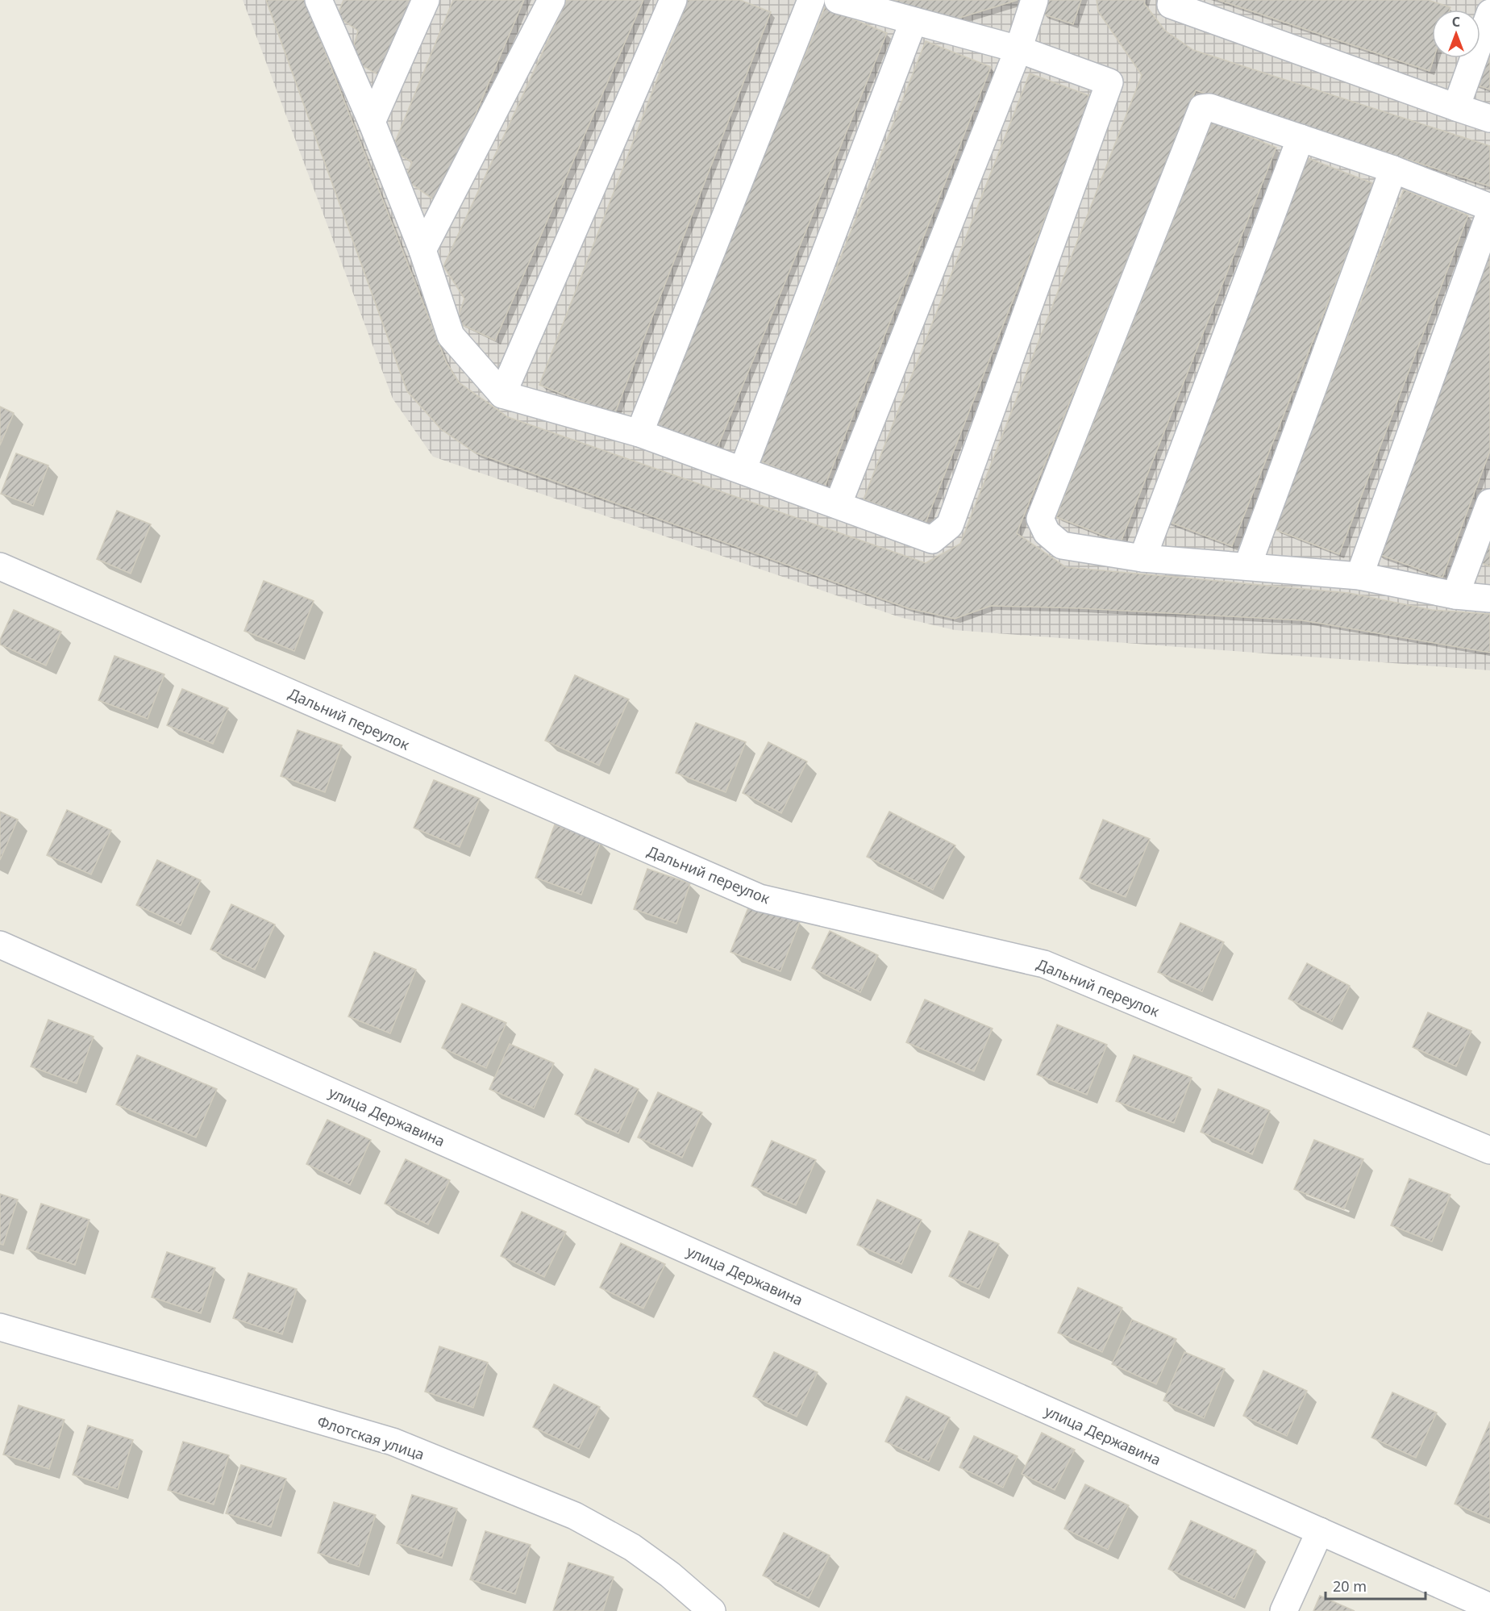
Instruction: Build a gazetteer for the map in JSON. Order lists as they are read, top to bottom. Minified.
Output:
{"streets":{"street":["Дальний переулок","улица Державина","Флотская улица"]},"scale_bar":"20 m","north":"top"}
